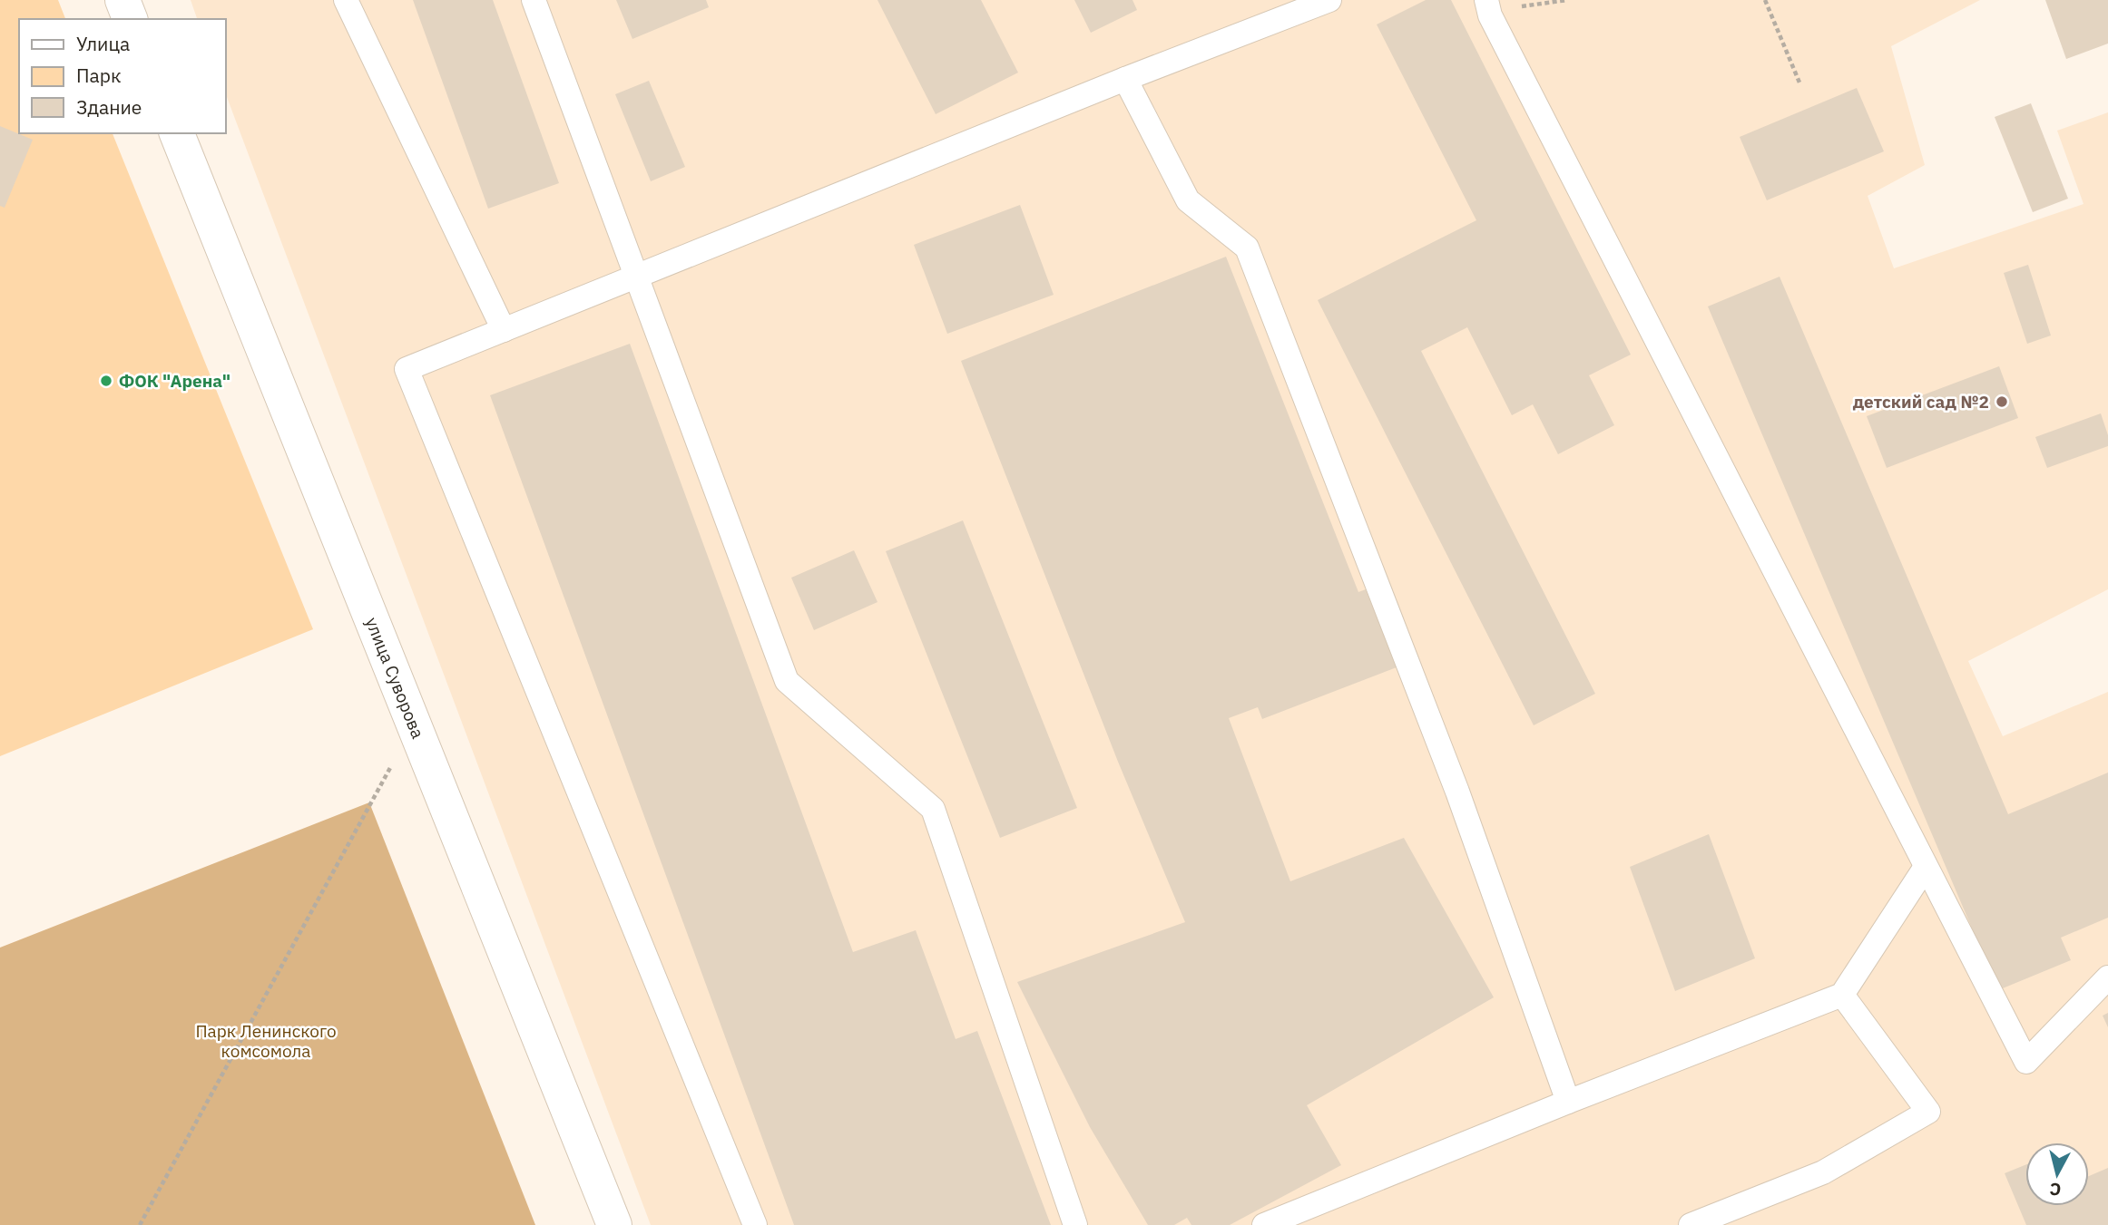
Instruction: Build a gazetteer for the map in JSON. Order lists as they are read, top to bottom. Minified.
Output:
{"streets":{"street":["улица Суворова"]},"parks":["Парк Ленинского комсомола"],"places":["ФОК \"Арена\"","детский сад №2"],"legend":["Улица","Парк","Здание"],"north":"bottom"}
